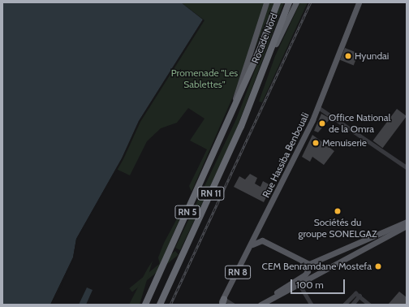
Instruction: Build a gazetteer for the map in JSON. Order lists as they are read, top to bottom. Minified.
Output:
{"streets":{"highway":["Rocade Nord","RN 11","RN 5"],"main road":["Rue Hassiba Benbouali","RN 8"]},"crossings":[["Rocade Nord","RN 11"],["Rocade Nord","RN 5"],["Rue Hassiba Benbouali","RN 8"]],"parks":["Promenade \"Les Sablettes\""],"places":["Hyundai","Office National de la Omra","Menuiserie","Sociétés du groupe SONELGAZ","CEM Benramdane Mostefa"],"scale_bar":"100 m"}
